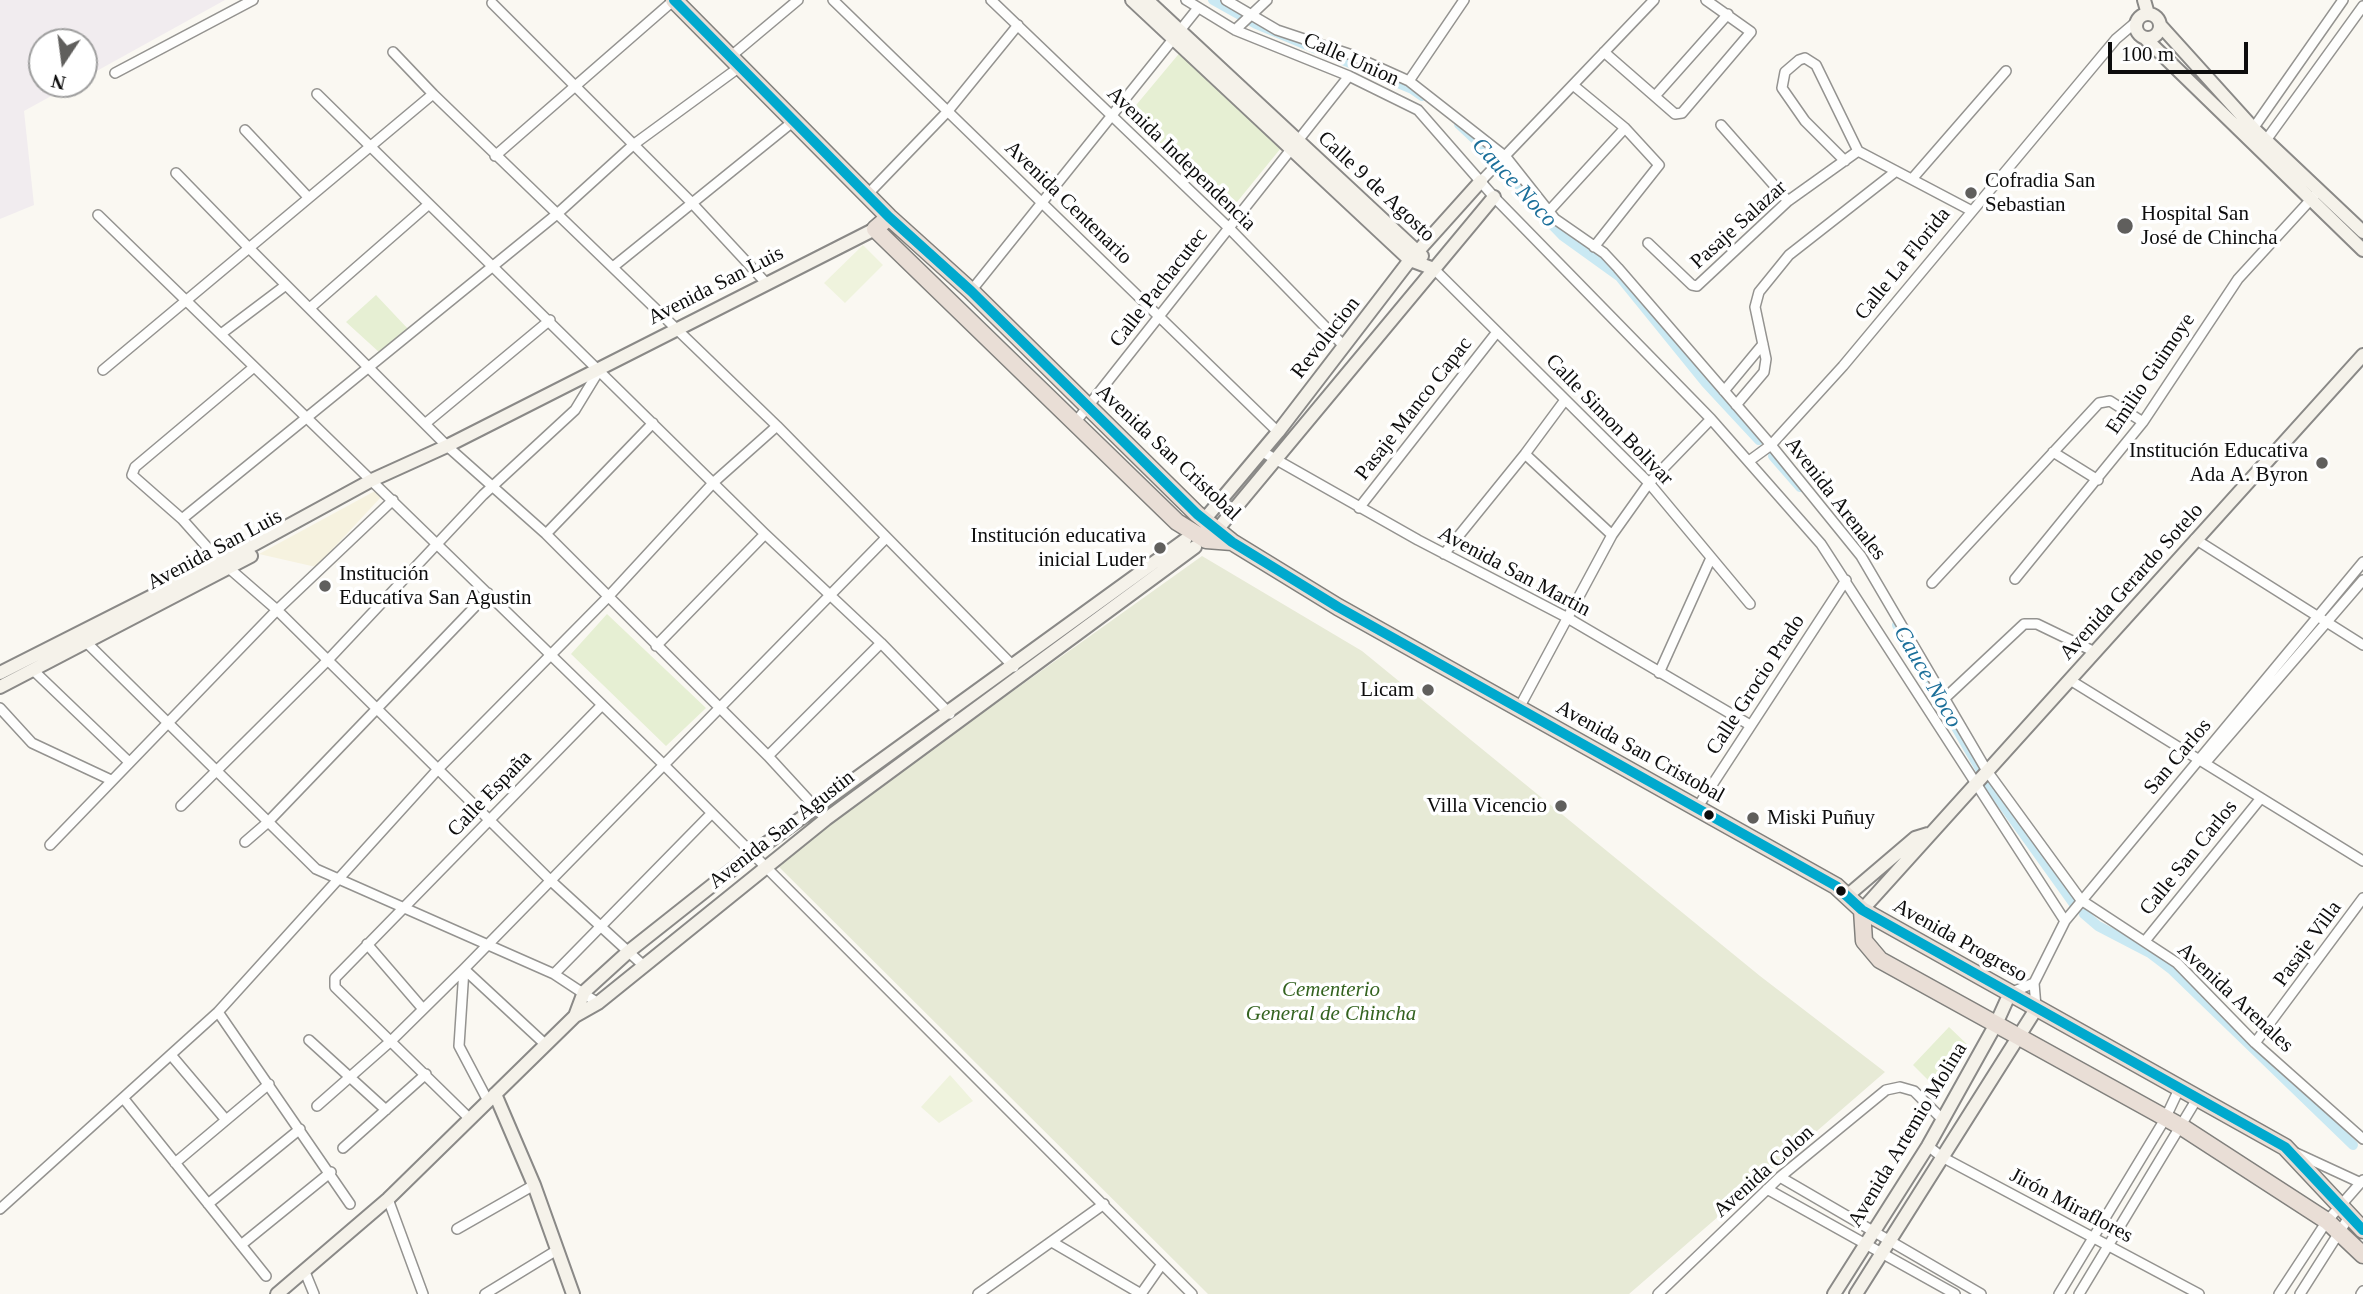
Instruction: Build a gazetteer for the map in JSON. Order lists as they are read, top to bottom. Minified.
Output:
{"streets":{"highway":["Avenida San Luis","Avenida San Cristobal","Avenida Progreso"],"street":["Calle Union","Avenida Independencia","Calle 9 de Agosto","Avenida Centenario","Pasaje Salazar","Calle La Florida","Calle Pachacutec","Revolucion","Emilio Guimoye","Pasaje Manco Capac","Calle Simon Bolivar","Avenida Arenales","Avenida San Martin","Avenida Gerardo Sotelo","Calle Grocio Prado","San Carlos","Calle España","Avenida San Agustin","Calle San Carlos","Pasaje Villa","Avenida Artemio Molina","Avenida Colon","Jirón Miraflores"]},"crossings":[["Calle Union","Calle Pachacutec"],["Calle Union","Revolucion"],["Calle Union","Avenida Arenales"],["Avenida Independencia","Calle Pachacutec"],["Avenida Independencia","Revolucion"],["Calle 9 de Agosto","Calle Pachacutec"],["Calle 9 de Agosto","Revolucion"],["Calle 9 de Agosto","Calle Simon Bolivar"],["Avenida Centenario","Calle Pachacutec"],["Avenida Centenario","Revolucion"],["Calle La Florida","Avenida Arenales"],["Avenida San Luis","Avenida San Cristobal"],["Calle Pachacutec","Avenida San Cristobal"],["Revolucion","Calle Simon Bolivar"],["Revolucion","Avenida San Cristobal"],["Revolucion","Avenida Arenales"],["Revolucion","Avenida San Martin"],["Revolucion","Avenida San Agustin"],["Pasaje Manco Capac","Calle Simon Bolivar"],["Pasaje Manco Capac","Avenida San Martin"],["Avenida San Cristobal","Avenida Gerardo Sotelo"],["Avenida San Cristobal","Calle Grocio Prado"],["Avenida San Cristobal","Avenida San Agustin"],["Avenida San Cristobal","Avenida Progreso"],["Avenida Arenales","Avenida Gerardo Sotelo"],["Avenida Arenales","Calle Grocio Prado"],["Avenida Arenales","San Carlos"],["Avenida Arenales","Calle San Carlos"],["Avenida Arenales","Pasaje Villa"],["Avenida San Martin","Calle Grocio Prado"],["Avenida Gerardo Sotelo","Avenida Progreso"],["Calle España","Avenida San Agustin"],["Avenida Progreso","Avenida Artemio Molina"],["Avenida Artemio Molina","Avenida Colon"],["Avenida Artemio Molina","Jirón Miraflores"]],"water":["Cauce Noco"],"parks":["Cementerio General de Chincha"],"places":["Cofradia San Sebastian","Hospital San José de Chincha","Institución Educativa Ada A. Byron","Institución educativa inicial Luder","Institución Educativa San Agustin","Licam","Villa Vicencio","Miski Puñuy"],"scale_bar":"100 m","north":"bottom"}
